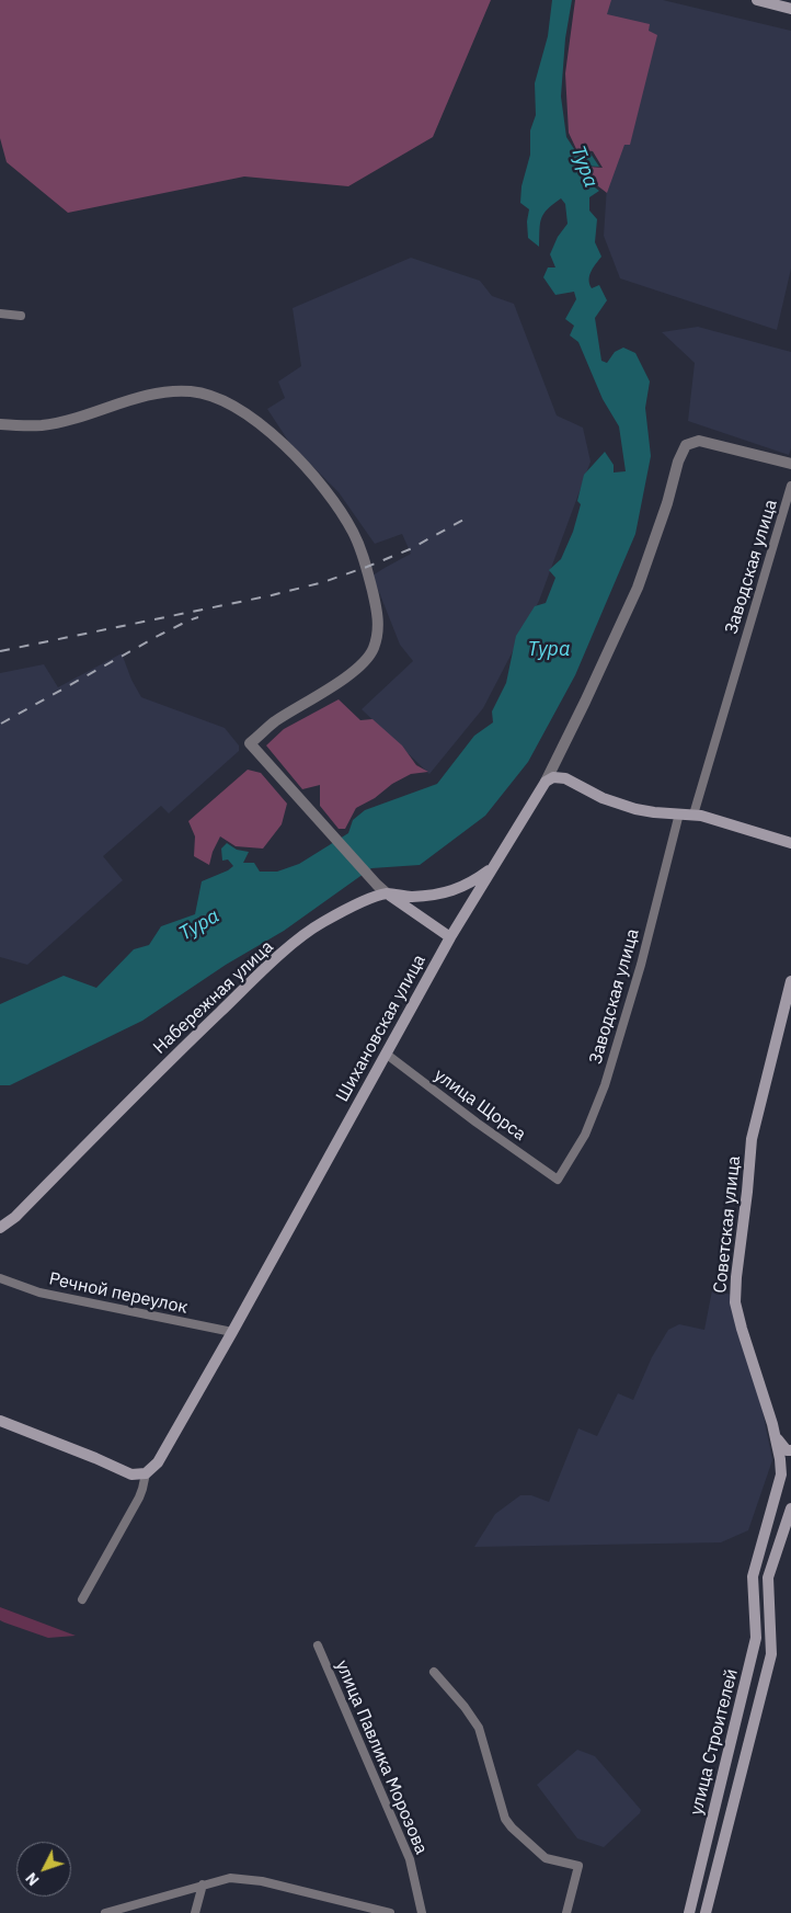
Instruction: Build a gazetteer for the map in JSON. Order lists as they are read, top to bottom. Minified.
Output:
{"streets":{"main road":["Набережная улица","Шихановская улица","Советская улица","улица Строителей"],"street":["Заводская улица","улица Щорса","Речной переулок","улица Павлика Морозова"]},"crossings":[["Заводская улица","улица Щорса"],["Набережная улица","Шихановская улица"],["Шихановская улица","улица Щорса"],["Шихановская улица","Речной переулок"],["Советская улица","улица Строителей"]],"water":["Тура"],"north":"bottom left"}
